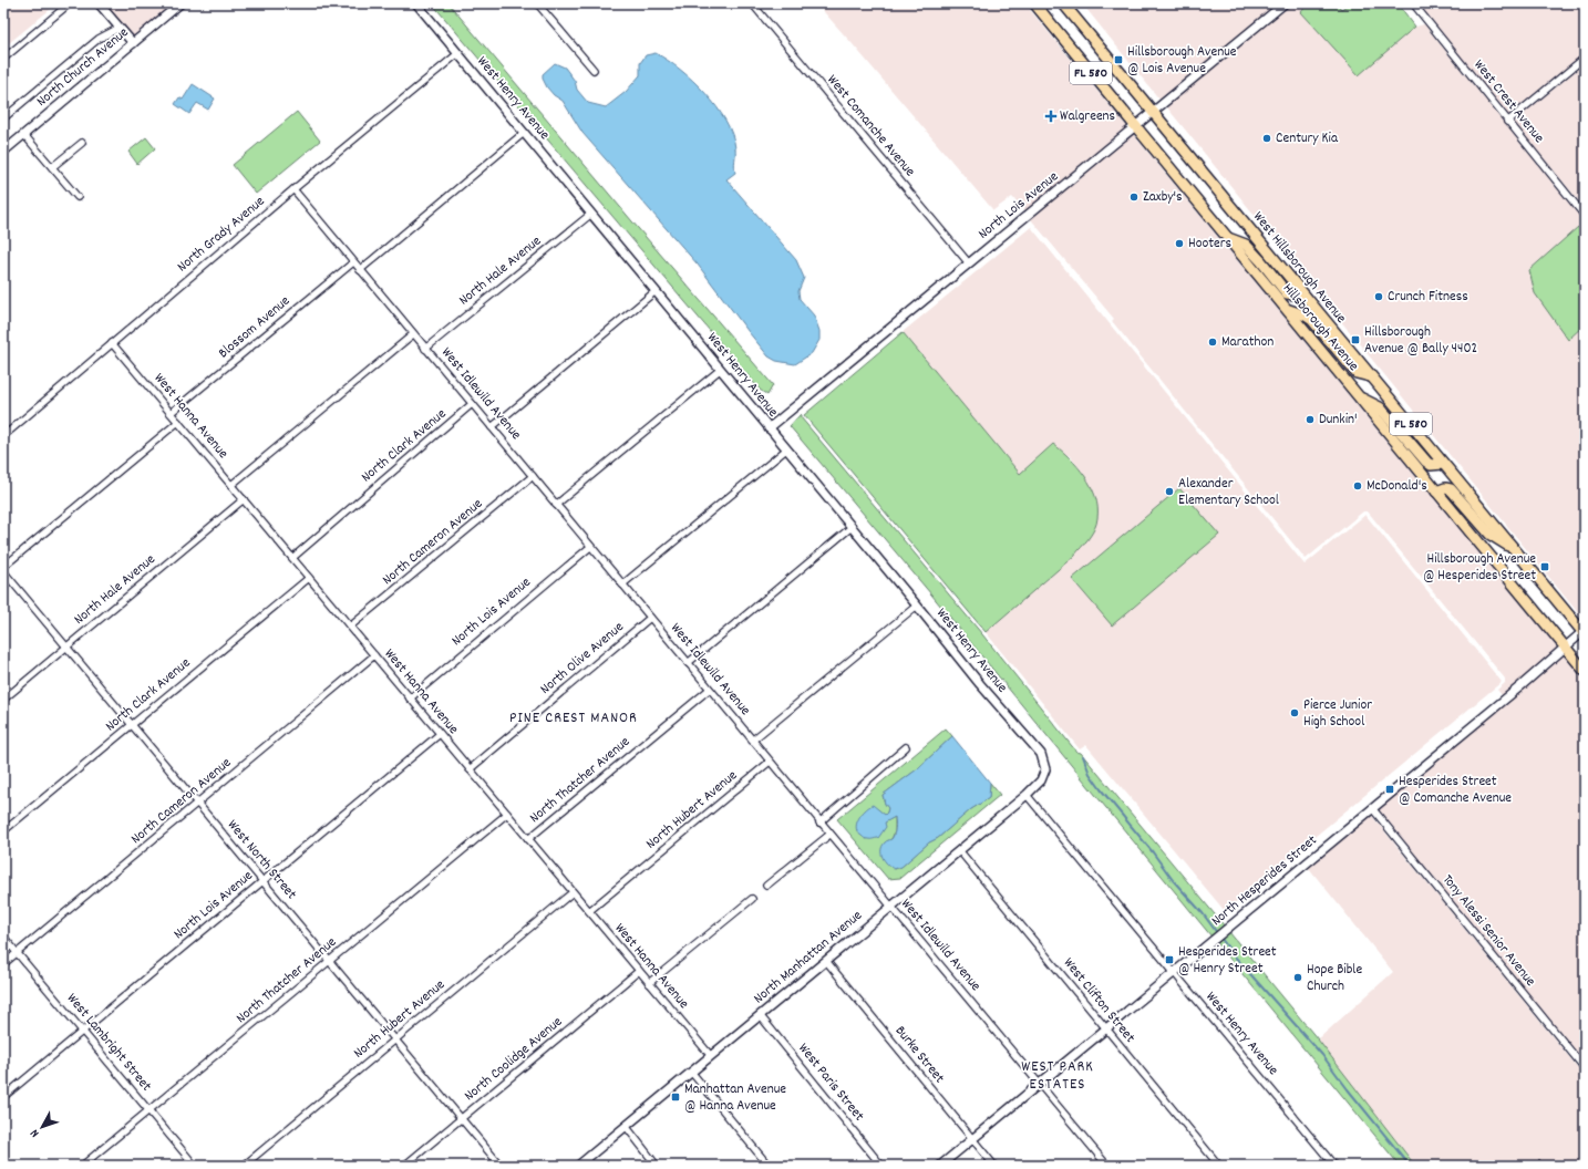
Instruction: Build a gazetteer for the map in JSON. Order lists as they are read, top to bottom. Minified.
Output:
{"streets":{"main road":["FL 580","West Hillsborough Avenue","Hillsborough Avenue"],"street":["North Church Avenue","West Henry Avenue","West Crest Avenue","West Comanche Avenue","North Lois Avenue","North Grady Avenue","North Hale Avenue","Blossom Avenue","West Idlewild Avenue","West Hanna Avenue","North Clark Avenue","North Cameron Avenue","North Olive Avenue","North Thatcher Avenue","North Hubert Avenue","West North Street","North Hesperides Street","Tony Alessi Senior Avenue","North Manhattan Avenue","West Clifton Street","West Lambright Street","Burke Street","North Coolidge Avenue","West Paris Street"]},"crossings":[["West Henry Avenue","North Lois Avenue"],["West Henry Avenue","North Grady Avenue"],["West Henry Avenue","North Hale Avenue"],["West Henry Avenue","North Hesperides Street"],["West Henry Avenue","North Manhattan Avenue"],["West Comanche Avenue","North Lois Avenue"],["North Lois Avenue","West Hillsborough Avenue"],["North Lois Avenue","Hillsborough Avenue"],["North Lois Avenue","West Idlewild Avenue"],["North Lois Avenue","West Hanna Avenue"],["North Lois Avenue","West North Street"],["North Lois Avenue","West Lambright Street"],["North Grady Avenue","West Idlewild Avenue"],["North Grady Avenue","West Hanna Avenue"],["West Hillsborough Avenue","North Hesperides Street"],["North Hale Avenue","West Idlewild Avenue"],["North Hale Avenue","West Hanna Avenue"],["North Hale Avenue","West North Street"],["Blossom Avenue","West Idlewild Avenue"],["Blossom Avenue","West Hanna Avenue"],["Hillsborough Avenue","North Hesperides Street"],["West Idlewild Avenue","North Clark Avenue"],["West Idlewild Avenue","North Cameron Avenue"],["West Idlewild Avenue","North Olive Avenue"],["West Idlewild Avenue","North Thatcher Avenue"],["West Idlewild Avenue","North Hubert Avenue"],["West Idlewild Avenue","North Hesperides Street"],["West Idlewild Avenue","North Manhattan Avenue"],["West Hanna Avenue","North Clark Avenue"],["West Hanna Avenue","North Cameron Avenue"],["West Hanna Avenue","North Olive Avenue"],["West Hanna Avenue","North Thatcher Avenue"],["West Hanna Avenue","North Hubert Avenue"],["West Hanna Avenue","North Manhattan Avenue"],["West Hanna Avenue","North Coolidge Avenue"],["North Clark Avenue","West North Street"],["North Cameron Avenue","West North Street"],["North Cameron Avenue","West Lambright Street"],["North Thatcher Avenue","West North Street"],["North Thatcher Avenue","West Lambright Street"],["North Hubert Avenue","West North Street"],["West North Street","North Coolidge Avenue"],["North Hesperides Street","Tony Alessi Senior Avenue"],["North Hesperides Street","West Clifton Street"],["North Hesperides Street","Burke Street"],["North Manhattan Avenue","West Clifton Street"],["North Manhattan Avenue","Burke Street"],["North Manhattan Avenue","West Paris Street"]],"districts":["PINE CREST MANOR","WEST PARK ESTATES"],"places":{"transit":["Hillsborough Avenue @ Lois Avenue","Hillsborough Avenue @ Bally 4402","Hillsborough Avenue @ Hesperides Street","Hesperides Street @ Comanche Avenue","Hesperides Street @ Henry Street","Manhattan Avenue @ Hanna Avenue"],"health":["Walgreens"],"other":["Century Kia","Zaxby's","Hooters","Crunch Fitness","Marathon","Dunkin'","McDonald's","Alexander Elementary School","Pierce Junior High School","Hope Bible Church"]},"north":"bottom left"}
